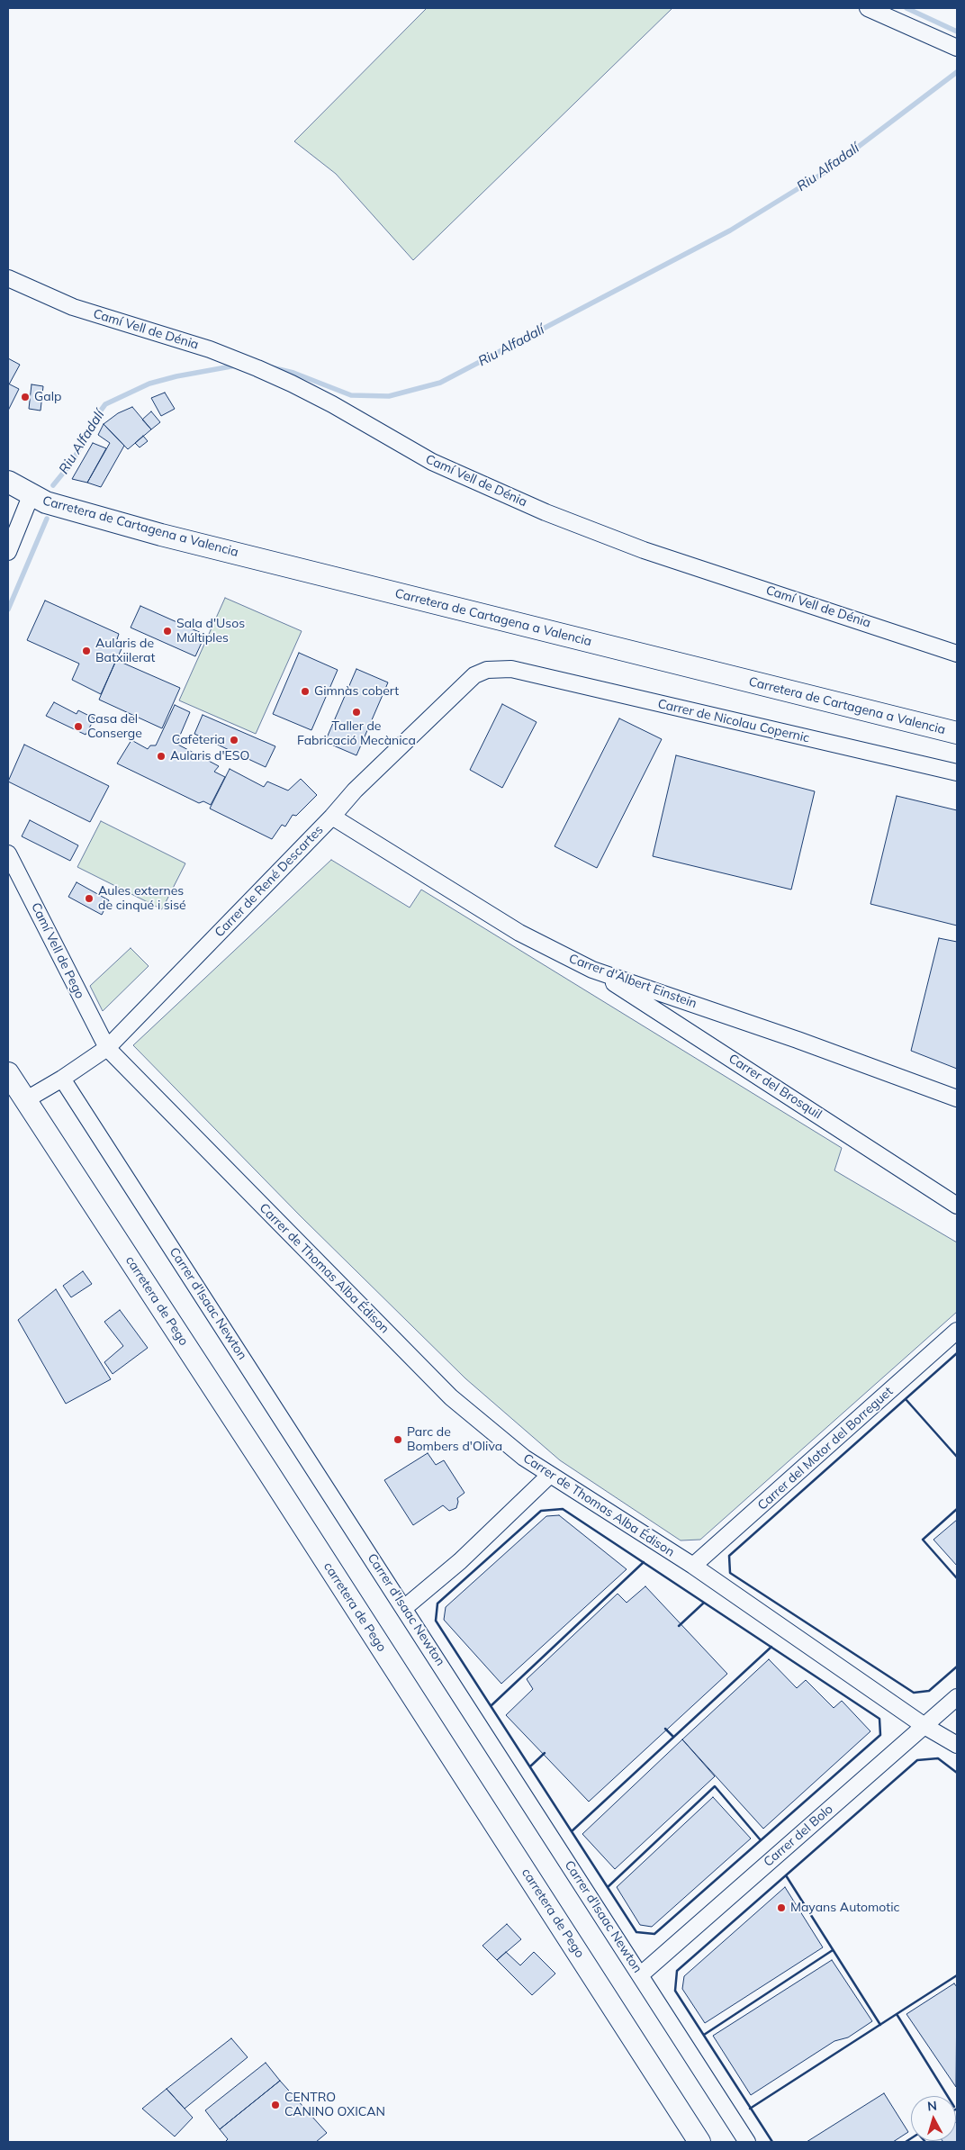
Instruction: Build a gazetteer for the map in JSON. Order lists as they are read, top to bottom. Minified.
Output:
{"streets":{"main road":["Carretera de Cartagena a Valencia","carretera de Pego"],"street":["Camí Vell de Dénia","Carrer de Nicolau Copernic","Carrer de René Descartes","Camí Vell de Pego","Carrer d'Albert Einstein","Carrer del Brosquil","Carrer de Thomas Alba Édison","Carrer d'Isaac Newton","Carrer del Motor del Borreguet","Carrer del Bolo"]},"crossings":[["Carrer de Nicolau Copernic","Carrer de René Descartes"],["Carrer de René Descartes","Camí Vell de Pego"],["Carrer de René Descartes","Carrer d'Albert Einstein"],["Carrer de René Descartes","Carrer de Thomas Alba Édison"],["Carrer de René Descartes","carretera de Pego"],["Carrer de René Descartes","Carrer d'Isaac Newton"],["Camí Vell de Pego","Carrer de Thomas Alba Édison"],["Carrer d'Albert Einstein","Carrer del Brosquil"],["Carrer de Thomas Alba Édison","Carrer del Motor del Borreguet"],["Carrer de Thomas Alba Édison","Carrer del Bolo"],["Carrer d'Isaac Newton","Carrer del Bolo"]],"water":["Riu Alfadalí"],"places":["Galp","Sala d'Usos Múltiples","Aularis de Batxiilerat","Gimnàs cobert","Taller de Fabricació Mecànica","Casa del Conserge","Cafeteria","Aularis d'ESO","Aules externes de cinqué i sisé","Parc de Bombers d'Oliva","Mayans Automotic","CENTRO CANINO OXICAN"],"north":"top"}
